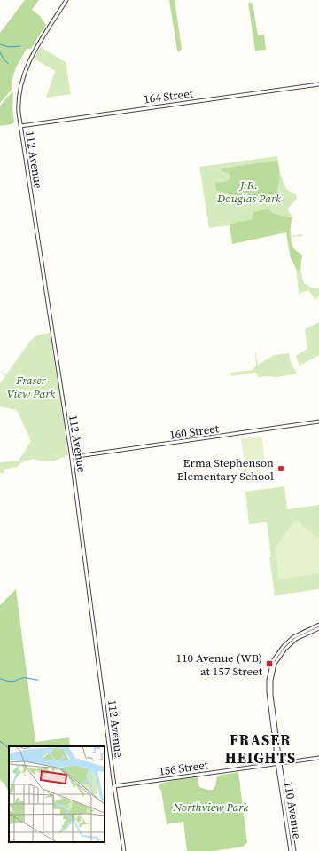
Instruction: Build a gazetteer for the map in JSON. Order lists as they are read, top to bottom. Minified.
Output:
{"streets":{"street":["164 Street","112 Avenue","160 Street","156 Street","110 Avenue"]},"crossings":[["164 Street","112 Avenue"],["112 Avenue","160 Street"],["112 Avenue","156 Street"],["156 Street","110 Avenue"]],"districts":["FRASER HEIGHTS"],"parks":["J.R. Douglas Park","Fraser View Park","Northview Park"],"places":{"other":["Erma Stephenson Elementary School"],"transit":["110 Avenue (WB) at 157 Street"]}}
